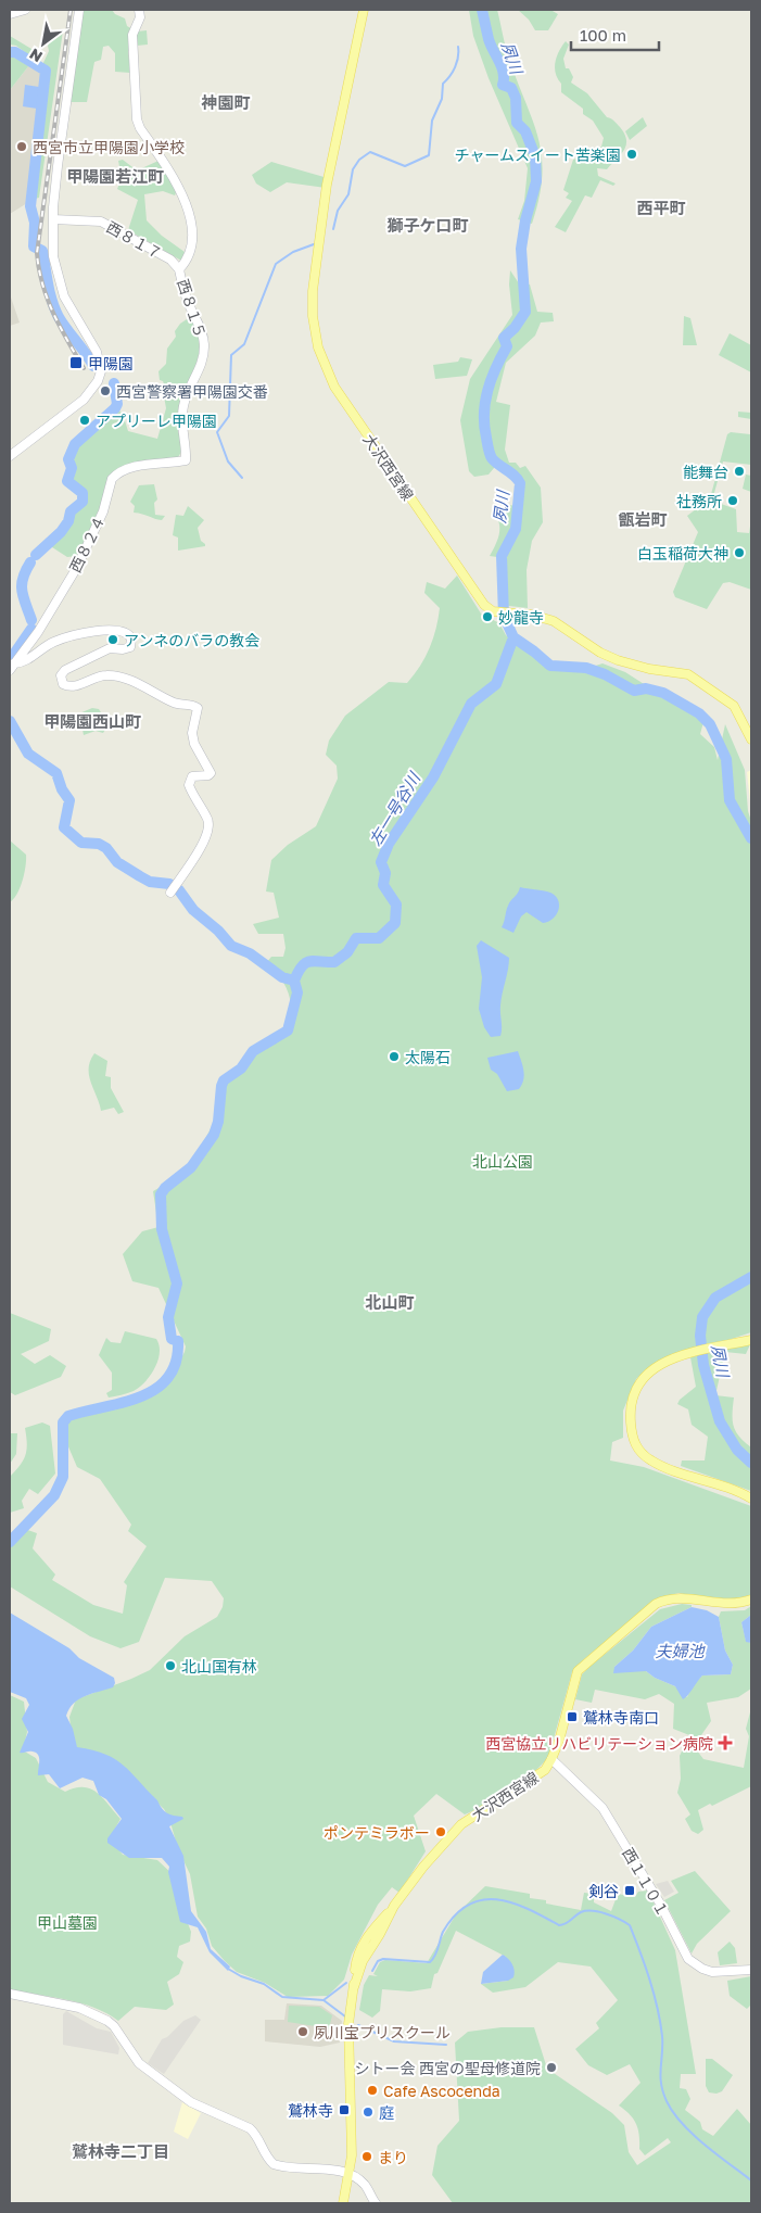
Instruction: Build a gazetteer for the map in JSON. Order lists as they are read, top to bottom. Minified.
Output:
{"streets":{"main road":["大沢西宮線"],"street":["西８１７","西８１５","西８２４","西１１０１"]},"crossings":[["西８１７","西８１５"],["西８１５","西８２４"],["大沢西宮線","西１１０１"]],"districts":["神園町","甲陽園若江町","西平町","獅子ケ口町","甑岩町","甲陽園西山町","北山町","鷲林寺二丁目"],"water":["夙川","左一号谷川","夫婦池"],"parks":["北山公園","甲山墓園"],"places":{"other":["西宮市立甲陽園小学校","チャームスイート苦楽園","西宮警察署甲陽園交番","アプリーレ甲陽園","能舞台","社務所","白玉稲荷大神","妙龍寺","アンネのバラの教会","太陽石","北山国有林","ポンテミラボー","夙川宝プリスクール","シトー会 西宮の聖母修道院","Cafe Ascocenda","庭","まり"],"transit":["甲陽園","鷲林寺南口","剣谷","鷲林寺"],"health":["西宮協立リハビリテーション病院"]},"scale_bar":"100 m","north":"bottom left"}
